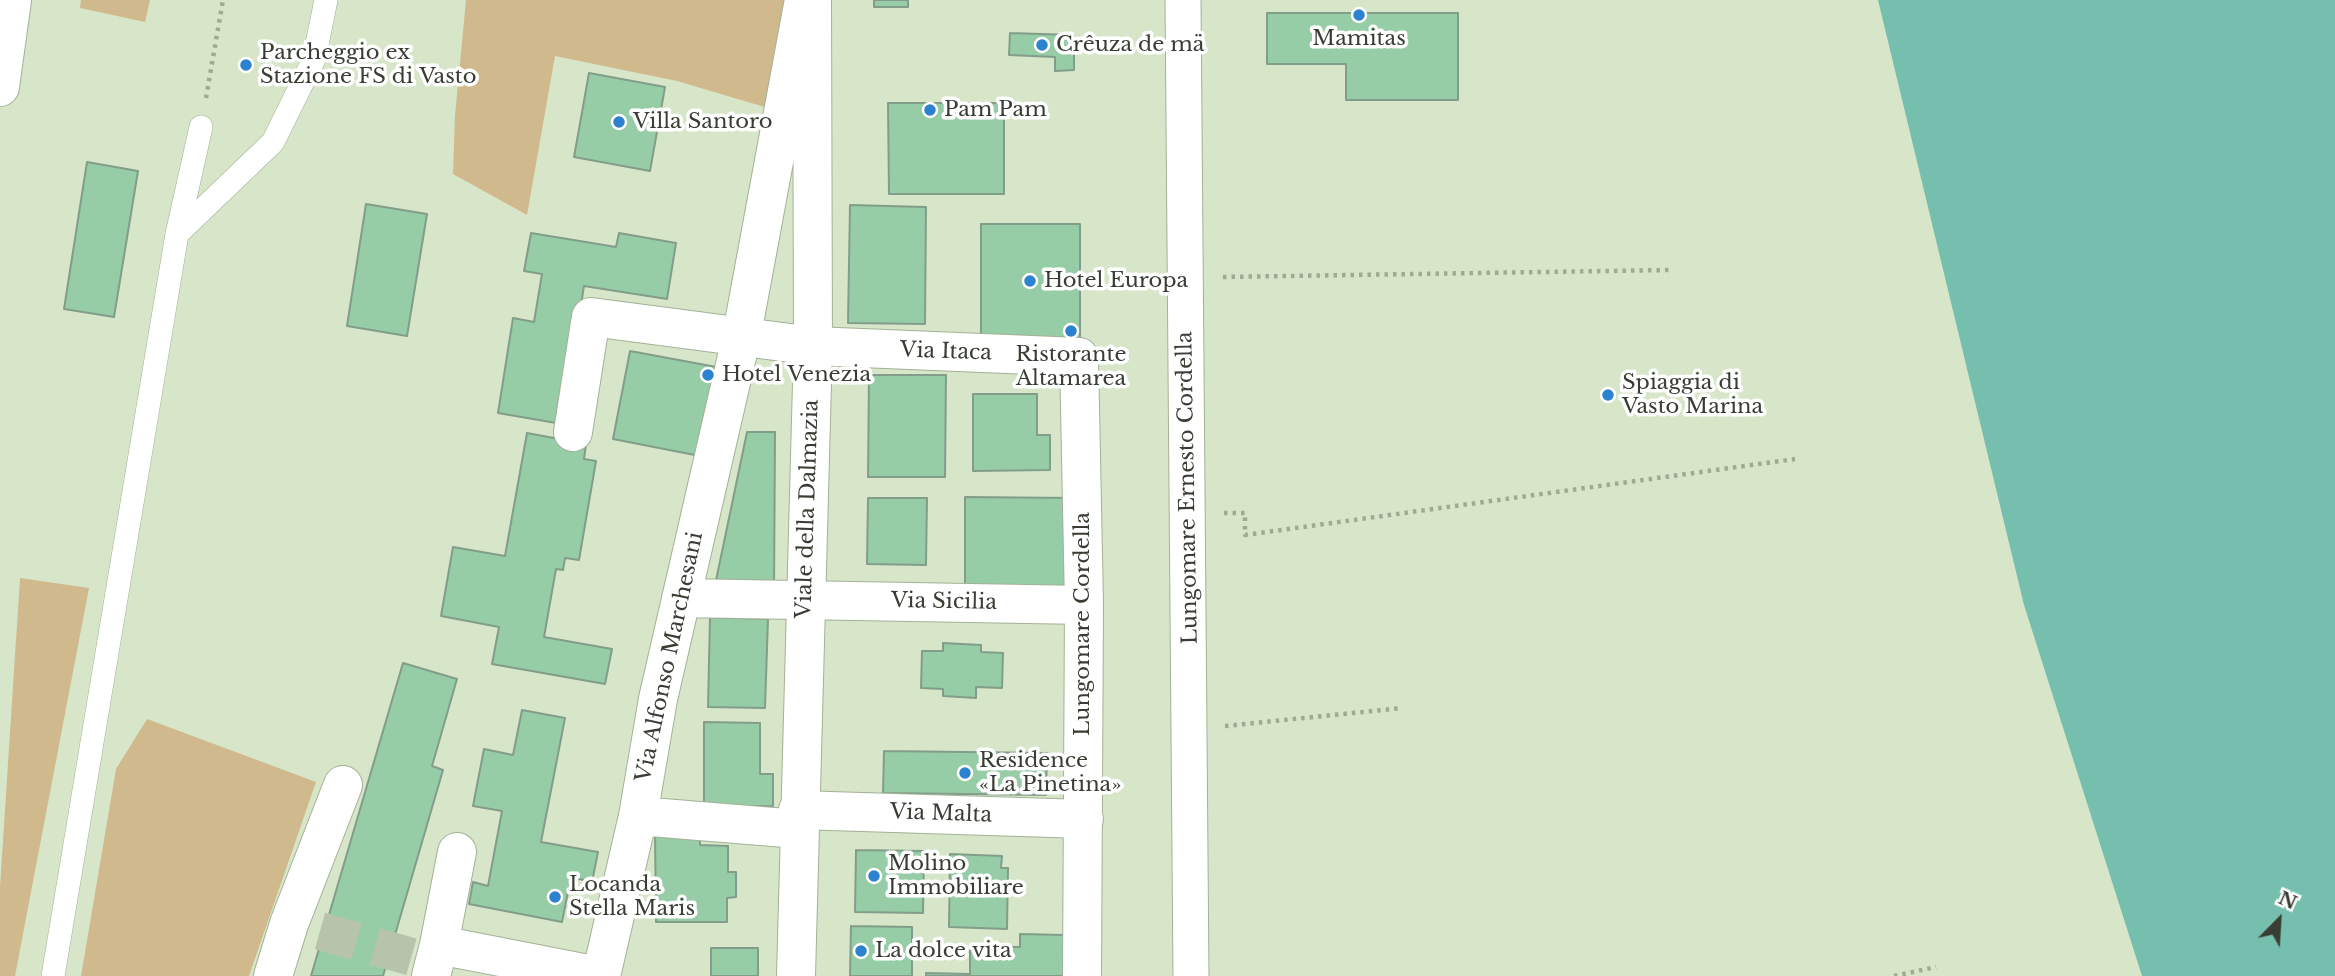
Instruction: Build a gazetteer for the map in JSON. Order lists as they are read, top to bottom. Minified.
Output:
{"streets":{"street":["Via Itaca","Lungomare Ernesto Cordella","Viale della Dalmazia","Via Sicilia","Lungomare Cordella","Via Alfonso Marchesani","Via Malta"]},"crossings":[["Via Itaca","Viale della Dalmazia"],["Via Itaca","Lungomare Cordella"],["Viale della Dalmazia","Via Sicilia"],["Viale della Dalmazia","Via Malta"],["Via Sicilia","Lungomare Cordella"],["Via Sicilia","Via Alfonso Marchesani"],["Lungomare Cordella","Via Malta"],["Via Alfonso Marchesani","Via Malta"]],"places":["Mamitas","Crêuza de mä","Parcheggio ex Stazione FS di Vasto","Pam Pam","Villa Santoro","Hotel Europa","Ristorante Altamarea","Hotel Venezia","Spiaggia di Vasto Marina","Residence «La Pinetina»","Molino Immobiliare","Locanda Stella Maris","La dolce vita"],"north":"top right"}
